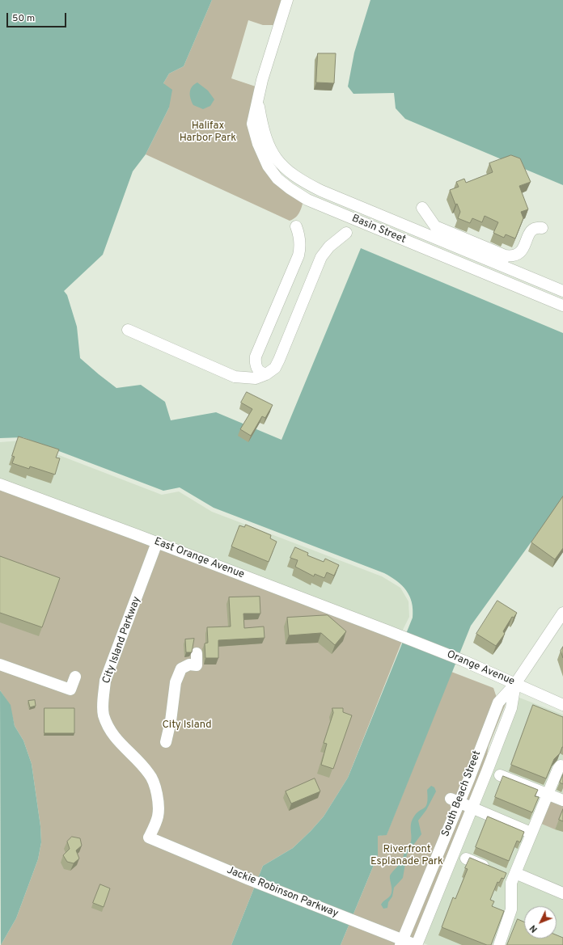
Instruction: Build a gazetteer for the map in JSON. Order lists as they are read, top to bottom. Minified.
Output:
{"streets":{"street":["Basin Street","East Orange Avenue","City Island Parkway","Orange Avenue","South Beach Street","Jackie Robinson Parkway"]},"crossings":[["East Orange Avenue","City Island Parkway"],["East Orange Avenue","Orange Avenue"],["City Island Parkway","Jackie Robinson Parkway"],["Orange Avenue","South Beach Street"],["South Beach Street","Jackie Robinson Parkway"]],"parks":["Halifax Harbor Park","City Island","Riverfront Esplanade Park"],"scale_bar":"50 m","north":"bottom left"}
